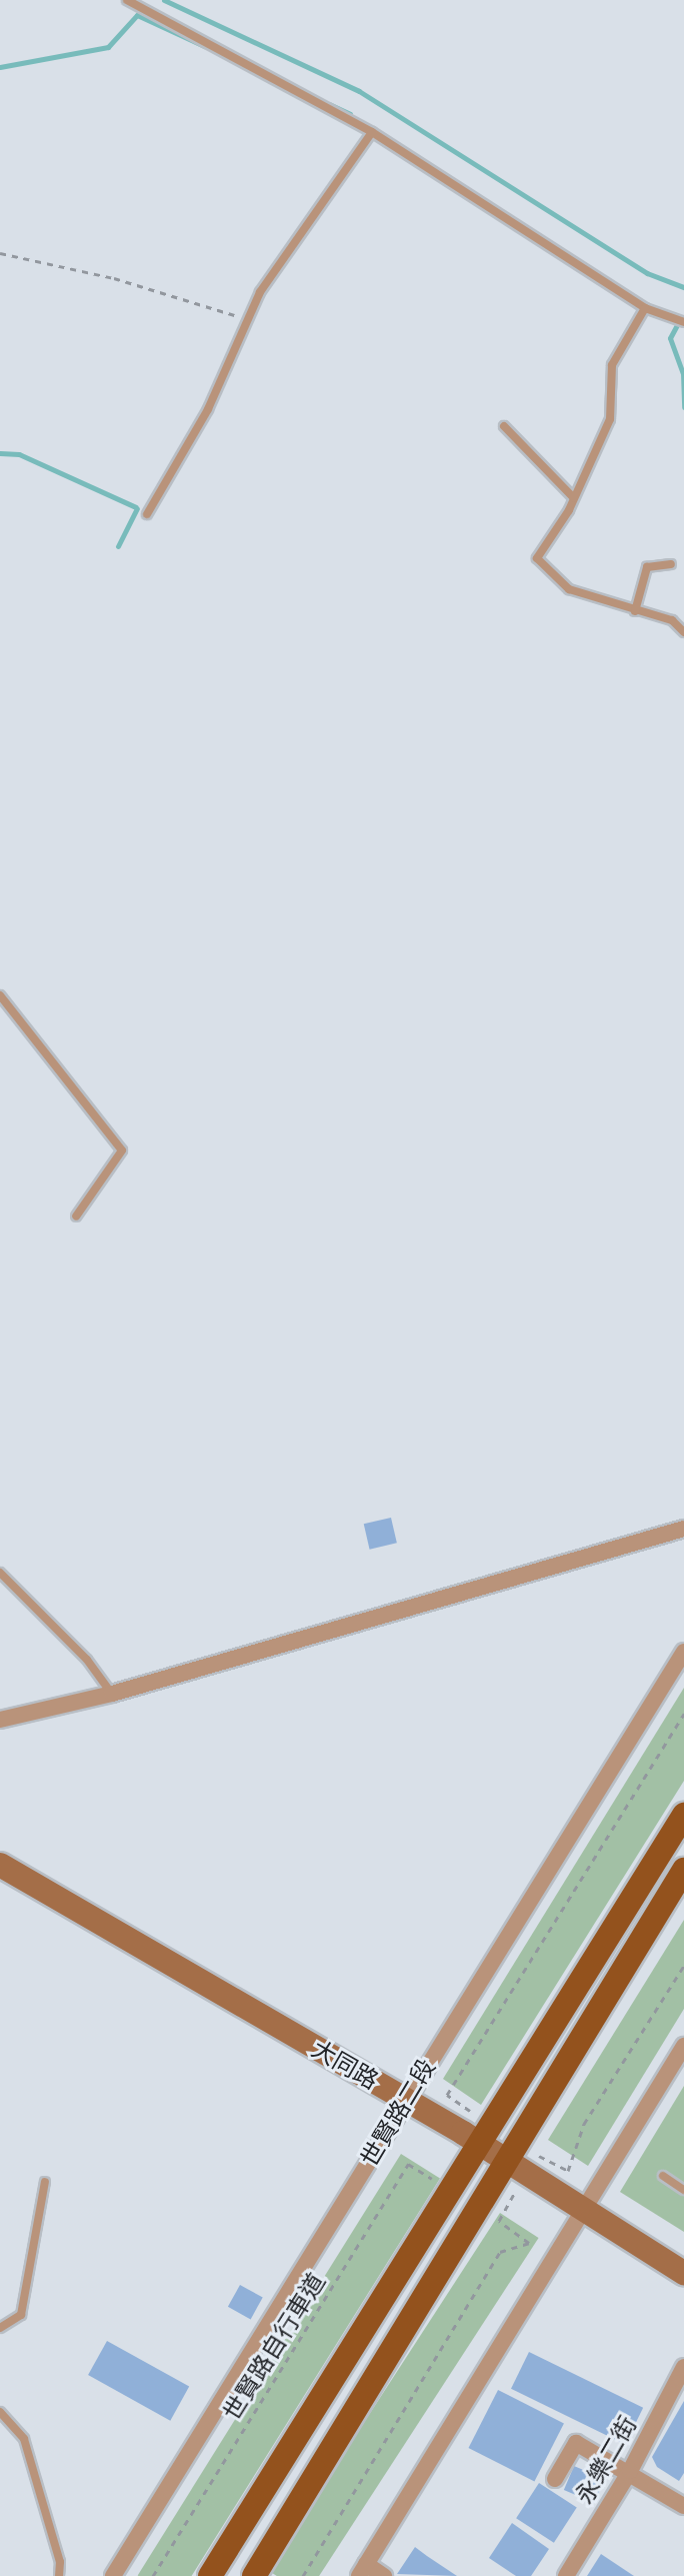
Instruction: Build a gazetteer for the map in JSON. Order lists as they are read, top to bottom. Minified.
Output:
{"streets":{"street":["大同路","世賢路二段","永樂二街"],"path":["世賢路自行車道"]},"crossings":[["大同路","世賢路二段"]]}
